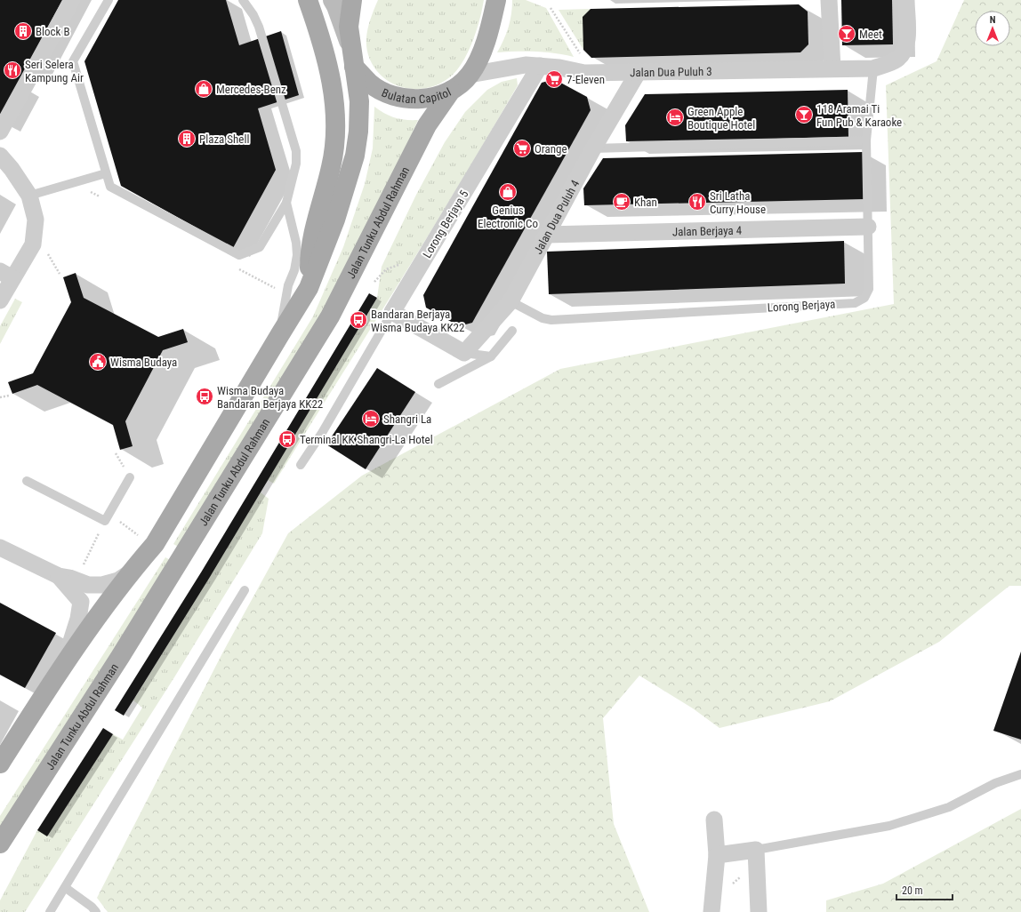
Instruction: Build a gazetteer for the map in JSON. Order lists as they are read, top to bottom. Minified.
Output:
{"streets":{"main road":["Bulatan Capitol","Jalan Tunku Abdul Rahman"],"street":["Jalan Dua Puluh 3","Jalan Dua Puluh 4","Lorong Berjaya 5","Jalan Berjaya 4"],"lane":["Lorong Berjaya"]},"crossings":[["Jalan Dua Puluh 3","Bulatan Capitol"],["Jalan Dua Puluh 3","Jalan Dua Puluh 4"],["Jalan Dua Puluh 3","Lorong Berjaya 5"],["Jalan Dua Puluh 3","Lorong Berjaya"],["Bulatan Capitol","Jalan Tunku Abdul Rahman"],["Jalan Dua Puluh 4","Jalan Berjaya 4"],["Jalan Dua Puluh 4","Lorong Berjaya"],["Jalan Berjaya 4","Lorong Berjaya"]],"places":{"building":["Block B","Plaza Shell"],"bar":["Meet","118 Aramai Ti Fun Pub & Karaoke"],"restaurant":["Seri Selera Kampung Air","Sri Latha Curry House"],"supermarket":["7-Eleven","Orange"],"shop":["Mercedes-Benz","Genius Electronic Co"],"hotel":["Green Apple Boutique Hotel","Shangri La"],"cafe":["Khan"],"bus stop":["Bandaran Berjaya Wisma Budaya KK22","Wisma Budaya Bandaran Berjaya KK22","Terminal KK Shangri-La Hotel"],"public building":["Wisma Budaya"]},"scale_bar":"20 m","north":"top"}
